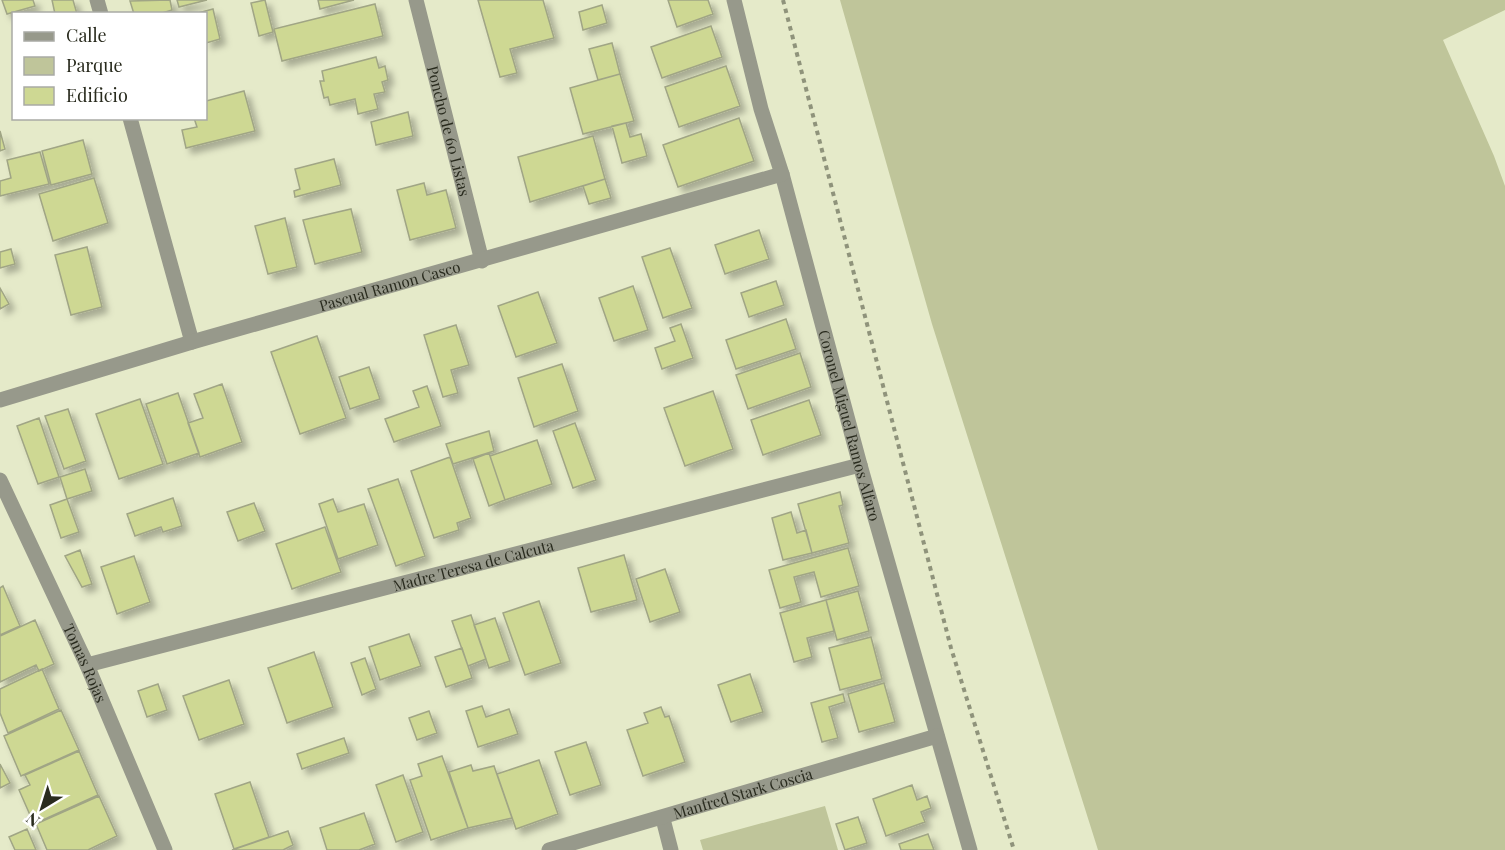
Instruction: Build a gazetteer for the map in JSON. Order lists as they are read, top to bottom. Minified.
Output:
{"streets":{"street":["Poncho de 60 Listas","Pascual Ramon Casco","Coronel Miguel Ramos Alfaro","Madre Teresa de Calcuta","Tomas Rojas","Manfred Stark Coscia"]},"crossings":[["Poncho de 60 Listas","Pascual Ramon Casco"],["Pascual Ramon Casco","Coronel Miguel Ramos Alfaro"],["Coronel Miguel Ramos Alfaro","Madre Teresa de Calcuta"],["Coronel Miguel Ramos Alfaro","Manfred Stark Coscia"],["Madre Teresa de Calcuta","Tomas Rojas"]],"legend":["Calle","Parque","Edificio"],"north":"bottom left"}
